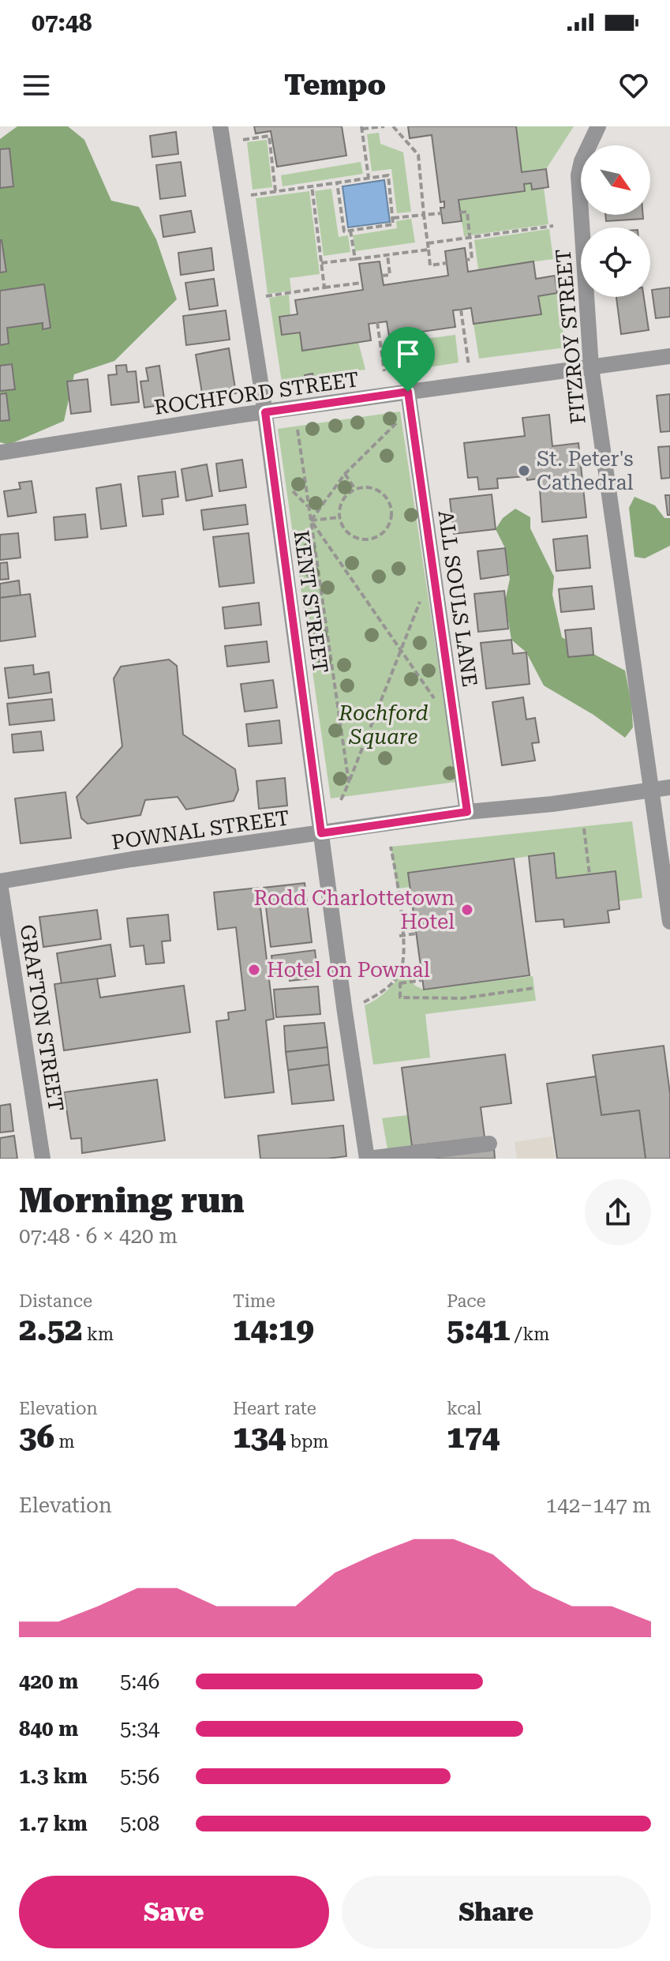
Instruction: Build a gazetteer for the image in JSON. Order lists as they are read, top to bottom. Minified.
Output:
{"streets":{"street":["FITZROY STREET","ROCHFORD STREET","ALL SOULS LANE","KENT STREET","POWNAL STREET","GRAFTON STREET"]},"crossings":[["FITZROY STREET","ROCHFORD STREET"],["FITZROY STREET","POWNAL STREET"],["ROCHFORD STREET","ALL SOULS LANE"],["ROCHFORD STREET","KENT STREET"],["ALL SOULS LANE","POWNAL STREET"],["KENT STREET","POWNAL STREET"],["POWNAL STREET","GRAFTON STREET"]],"parks":["Rochford Square"],"places":["St. Peter's Cathedral","Rodd Charlottetown Hotel","Hotel on Pownal"],"north":"bottom right","page":{"status":"07:48","header":"Tempo","heading":["Morning run","07:48 · 6 × 420 m"],"stats":[["Distance","2.52 km"],["Time","14:19"],["Pace","5:41 /km"],["Elevation","36 m"],["Heart rate","134 bpm"],["kcal","174"]],"chart":["Elevation","142–147 m"],"list":[{"name":"420 m","note":"5:46"},{"name":"840 m","note":"5:34"},{"name":"1.3 km","note":"5:56"},{"name":"1.7 km","note":"5:08"}],"buttons":["Save","Share"]}}
